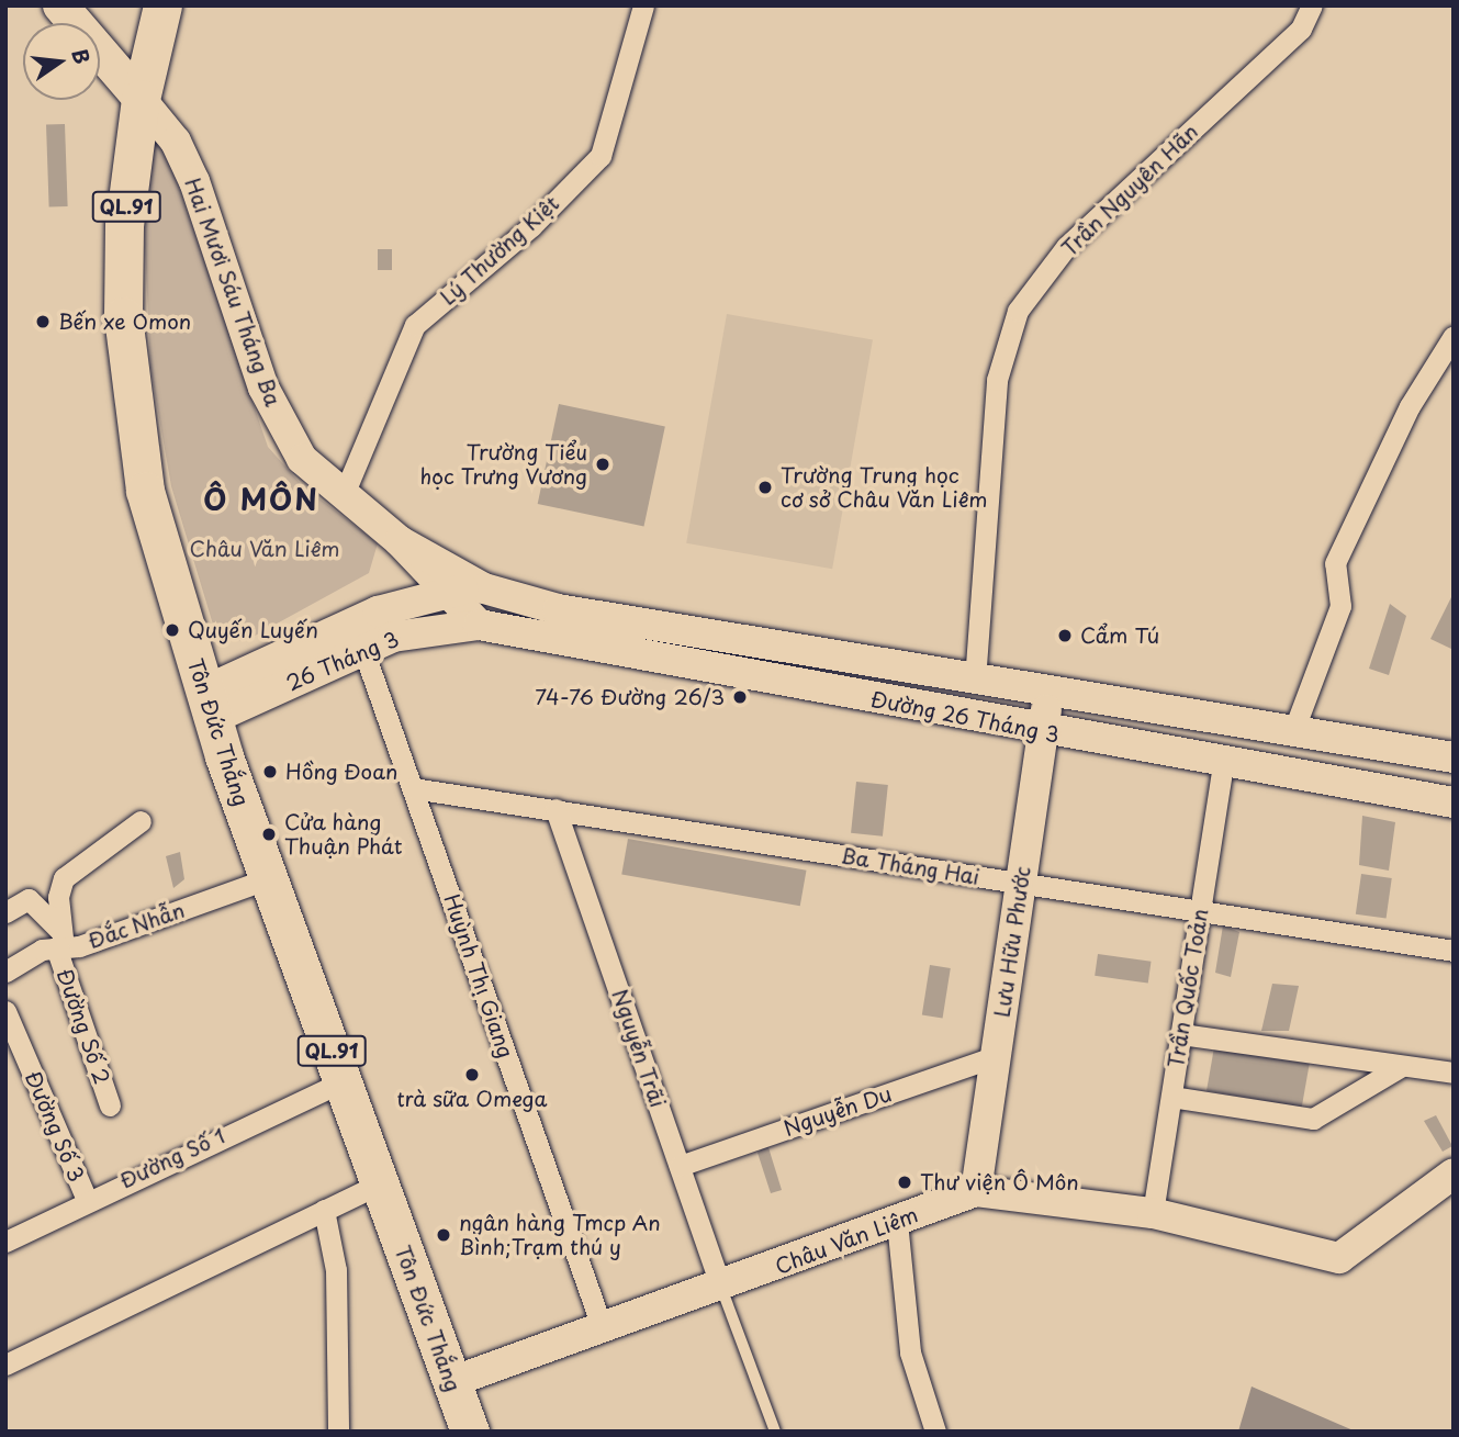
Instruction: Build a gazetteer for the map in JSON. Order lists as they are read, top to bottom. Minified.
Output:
{"streets":{"highway":["QL.91","Tôn Đức Thắng"],"street":["Trần Nguyên Hãn","Lý Thường Kiệt","Hai Mươi Sáu Tháng Ba","26 Tháng 3","Đường 26 Tháng 3","Ba Tháng Hai","Đắc Nhẫn","Lưu Hữu Phước","Huỳnh Thị Giang","Trần Quốc Toản","Đường Số 2","Nguyễn Trãi","Nguyễn Du","Đường Số 3","Đường Số 1","Châu Văn Liêm"]},"crossings":[["Trần Nguyên Hãn","Đường 26 Tháng 3"],["Lý Thường Kiệt","Hai Mươi Sáu Tháng Ba"],["Hai Mươi Sáu Tháng Ba","26 Tháng 3"],["Hai Mươi Sáu Tháng Ba","Đường 26 Tháng 3"],["Hai Mươi Sáu Tháng Ba","Tôn Đức Thắng"],["26 Tháng 3","Đường 26 Tháng 3"],["26 Tháng 3","Tôn Đức Thắng"],["26 Tháng 3","Huỳnh Thị Giang"],["Đường 26 Tháng 3","Lưu Hữu Phước"],["Đường 26 Tháng 3","Trần Quốc Toản"],["Tôn Đức Thắng","Đắc Nhẫn"],["Tôn Đức Thắng","Đường Số 1"],["Tôn Đức Thắng","Châu Văn Liêm"],["Ba Tháng Hai","Lưu Hữu Phước"],["Ba Tháng Hai","Huỳnh Thị Giang"],["Ba Tháng Hai","Trần Quốc Toản"],["Ba Tháng Hai","Nguyễn Trãi"],["Đắc Nhẫn","Đường Số 2"],["Lưu Hữu Phước","Nguyễn Du"],["Lưu Hữu Phước","Châu Văn Liêm"],["Huỳnh Thị Giang","Châu Văn Liêm"],["Trần Quốc Toản","Châu Văn Liêm"],["Nguyễn Trãi","Nguyễn Du"],["Nguyễn Trãi","Châu Văn Liêm"],["Đường Số 3","Đường Số 1"]],"districts":["Ô MÔN"],"parks":["Châu Văn Liêm"],"places":["Bến xe Omon","Trường Tiểu học Trưng Vương","Trường Trung học cơ sở Châu Văn Liêm","Quyến Luyến","Cẩm Tú","74-76 Đường 26/3","Hồng Đoan","Cửa hàng Thuận Phát","trà sữa Omega","Thư viện Ô Môn","ngân hàng Tmcp An Bình;Trạm thú y"],"north":"right"}
